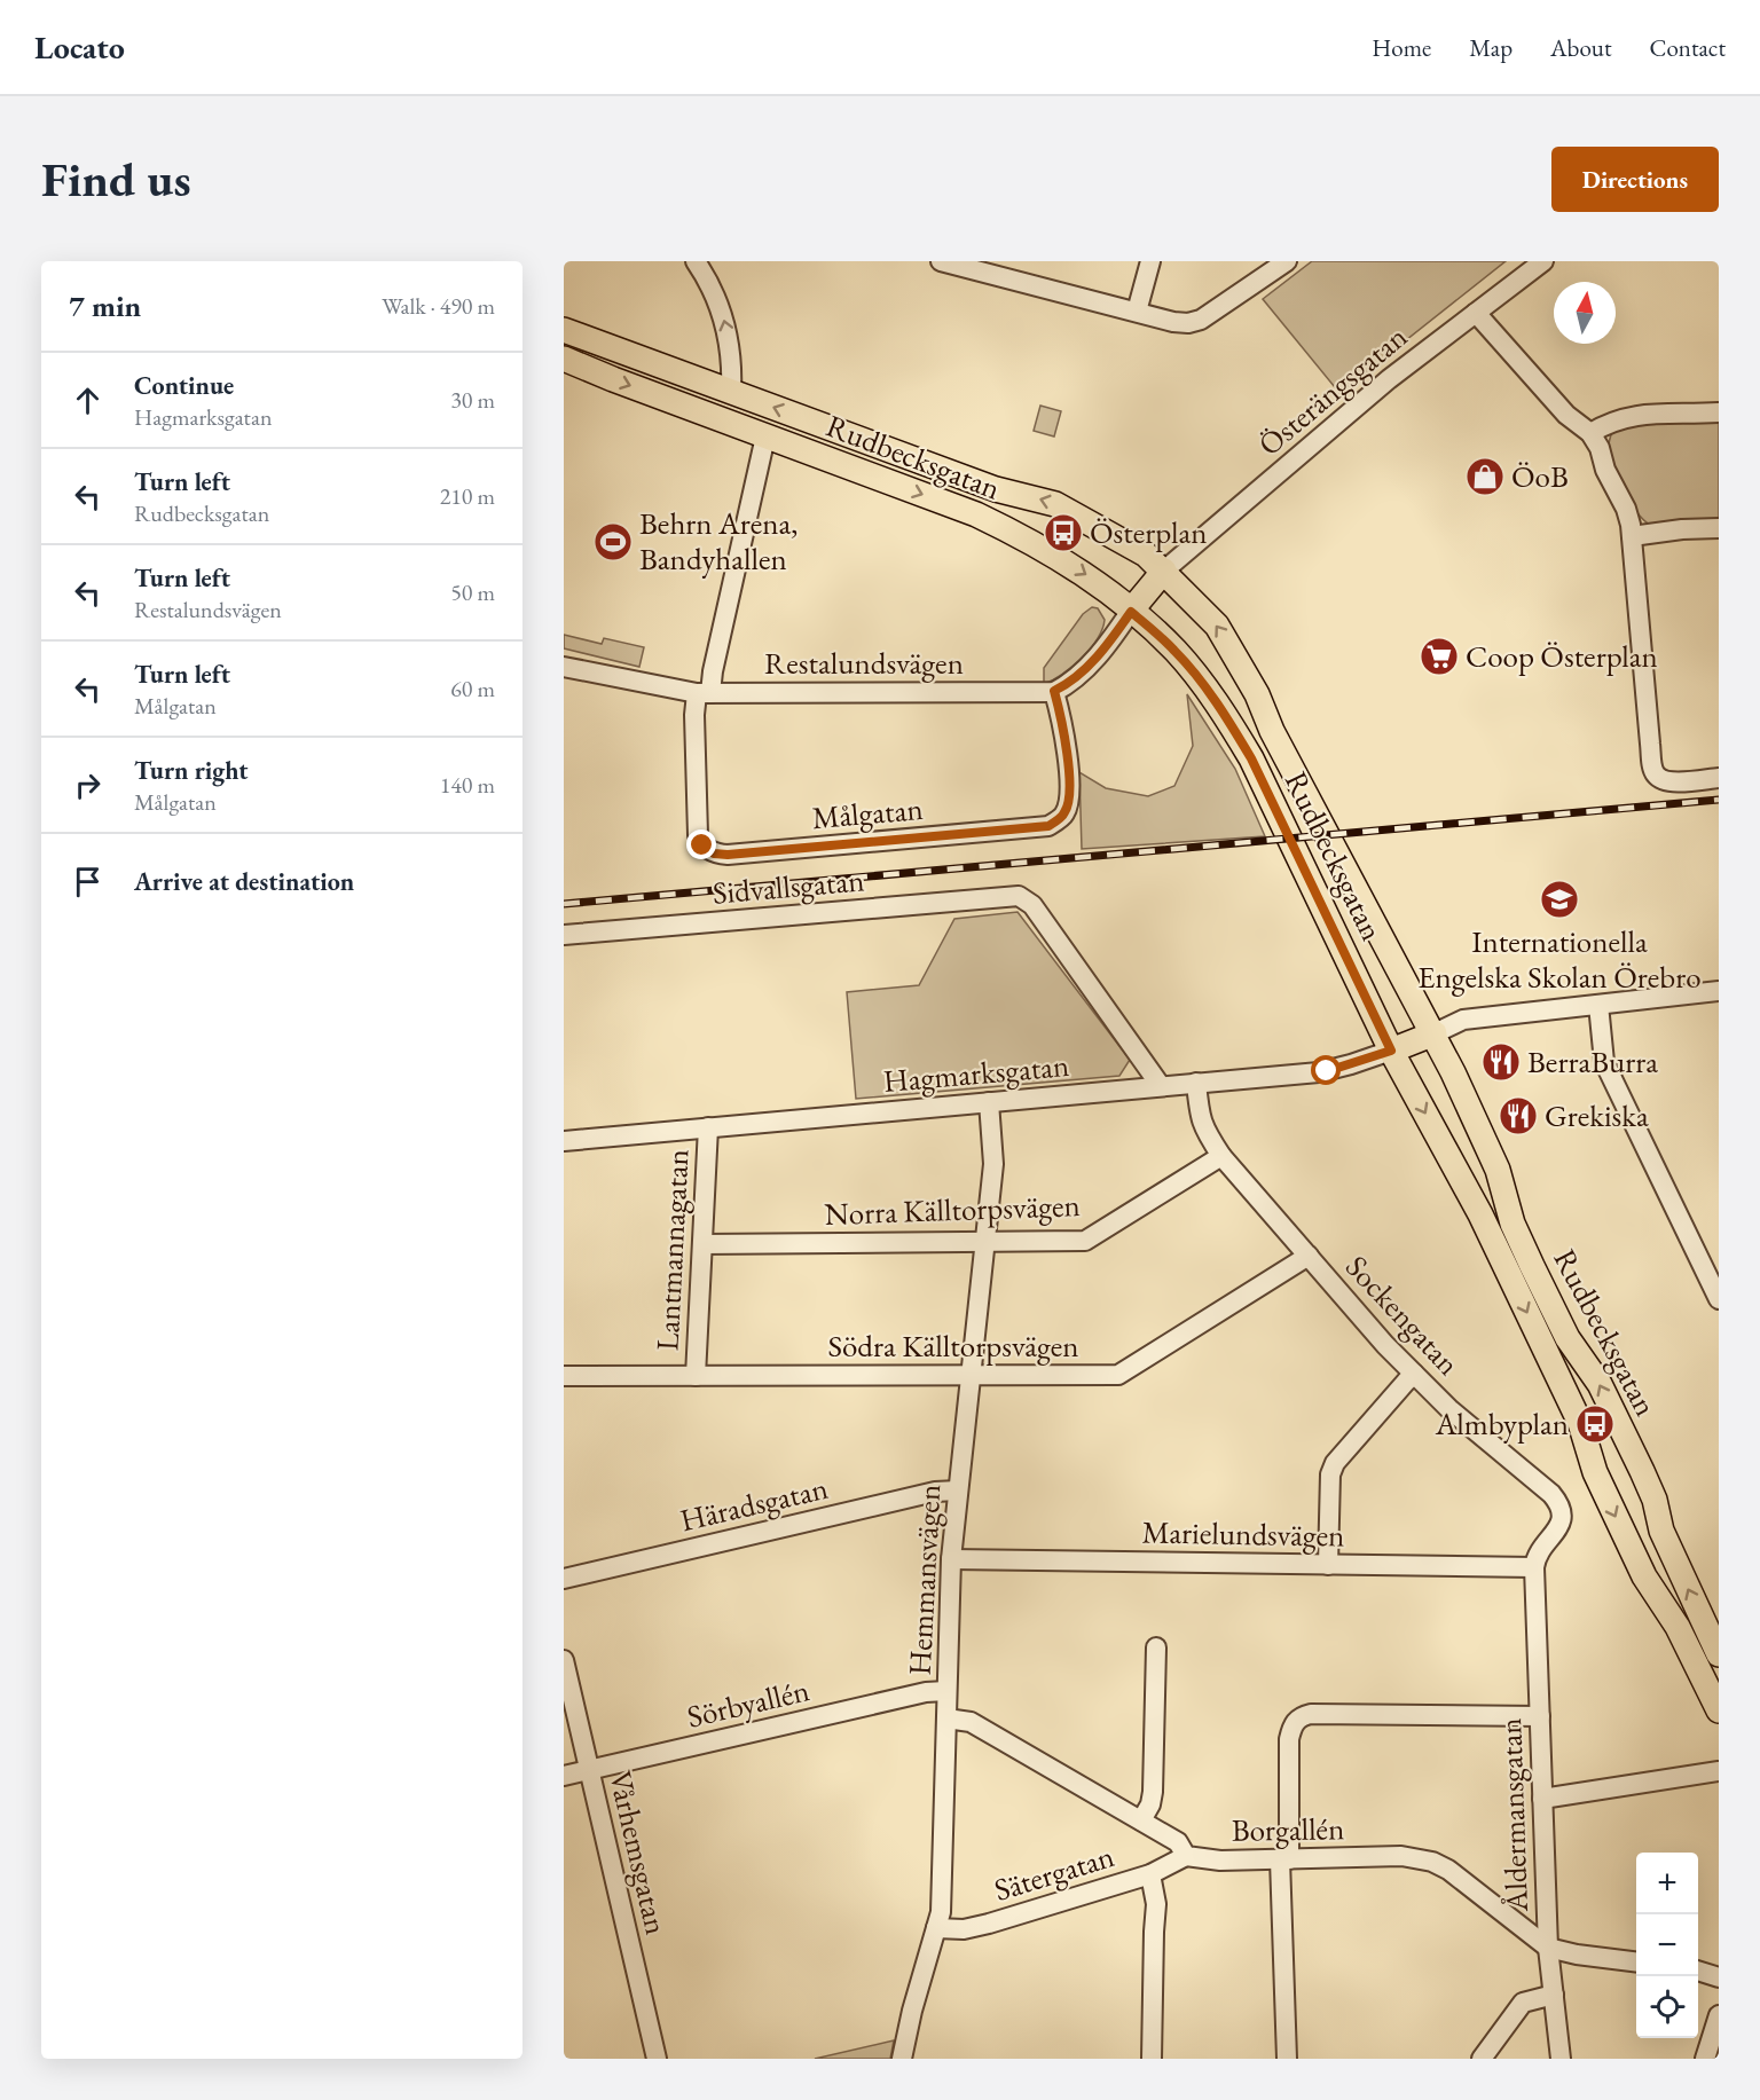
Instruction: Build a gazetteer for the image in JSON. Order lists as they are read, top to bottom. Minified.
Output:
{"streets":{"main road":["Rudbecksgatan"],"street":["Österängsgatan","Restalundsvägen","Målgatan","Sidvallsgatan","Hagmarksgatan","Norra Källtorpsvägen","Lantmannagatan","Sockengatan","Södra Källtorpsvägen","Häradsgatan","Marielundsvägen","Hemmansvägen","Sörbyallén","Åldermansgatan","Borgallén","Vårhemsgatan","Sätergatan"]},"crossings":[["Österängsgatan","Rudbecksgatan"],["Rudbecksgatan","Målgatan"],["Rudbecksgatan","Hagmarksgatan"],["Restalundsvägen","Målgatan"],["Sidvallsgatan","Hagmarksgatan"],["Hagmarksgatan","Lantmannagatan"],["Hagmarksgatan","Sockengatan"],["Hagmarksgatan","Hemmansvägen"],["Norra Källtorpsvägen","Lantmannagatan"],["Norra Källtorpsvägen","Sockengatan"],["Norra Källtorpsvägen","Hemmansvägen"],["Lantmannagatan","Södra Källtorpsvägen"],["Sockengatan","Södra Källtorpsvägen"],["Sockengatan","Marielundsvägen"],["Sockengatan","Åldermansgatan"],["Södra Källtorpsvägen","Hemmansvägen"],["Häradsgatan","Hemmansvägen"],["Marielundsvägen","Hemmansvägen"],["Marielundsvägen","Åldermansgatan"],["Hemmansvägen","Sörbyallén"],["Hemmansvägen","Sätergatan"],["Sörbyallén","Vårhemsgatan"],["Åldermansgatan","Borgallén"],["Borgallén","Sätergatan"]],"places":{"shop":["ÖoB"],"bus stop":["Österplan","Almbyplan"],"sports":["Behrn Arena, Bandyhallen"],"supermarket":["Coop Österplan"],"school or university":["Internationella Engelska Skolan Örebro"],"restaurant":["BerraBurra","Grekiska"]},"north":"top","page":{"header":"Locato","nav":["Home","Map","About","Contact"],"buttons":"Directions","title":"Find us","heading":["7 min","Walk · 490 m"],"list":[["Continue","Hagmarksgatan","30 m"],["Turn left","Rudbecksgatan","210 m"],["Turn left","Restalundsvägen","50 m"],["Turn left","Målgatan","60 m"],["Turn right","Målgatan","140 m"],"Arrive at destination"],"map_buttons":["+","−"]}}
